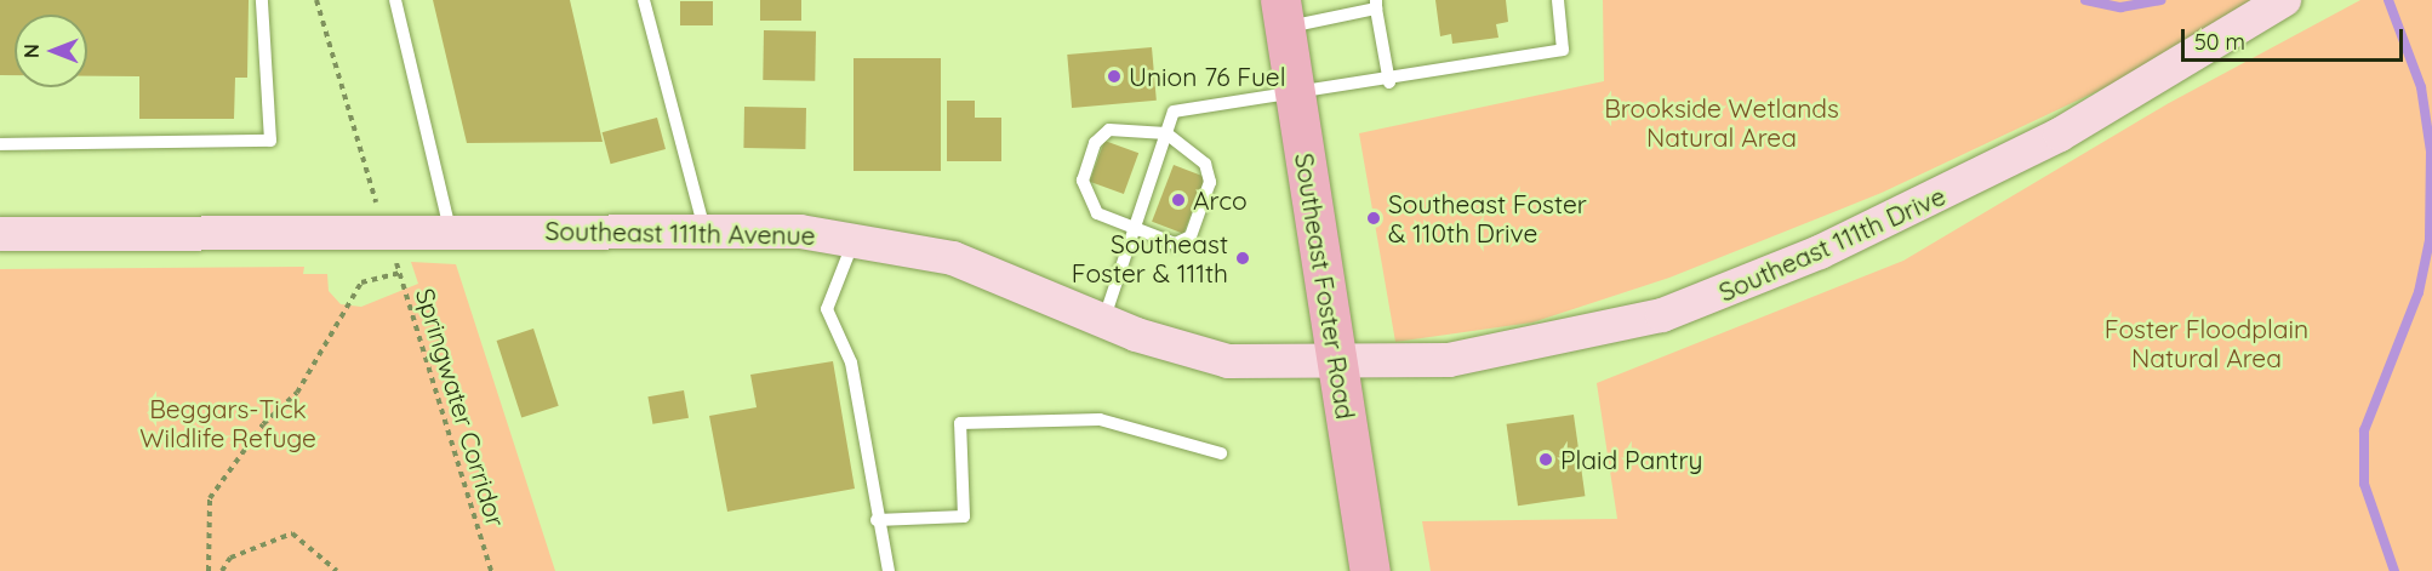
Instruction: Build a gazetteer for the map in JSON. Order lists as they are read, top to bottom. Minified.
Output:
{"streets":{"main road":["Southeast Foster Road"],"street":["Southeast 111th Avenue","Southeast 111th Drive"],"path":["Springwater Corridor"]},"crossings":[["Southeast 111th Avenue","Southeast 111th Drive"],["Southeast 111th Avenue","Southeast Foster Road"],["Southeast 111th Drive","Southeast Foster Road"]],"parks":["Brookside Wetlands Natural Area","Foster Floodplain Natural Area","Beggars-Tick Wildlife Refuge"],"places":["Union 76 Fuel","Arco","Southeast Foster & 110th Drive","Southeast Foster & 111th","Plaid Pantry"],"scale_bar":"50 m","north":"left"}
